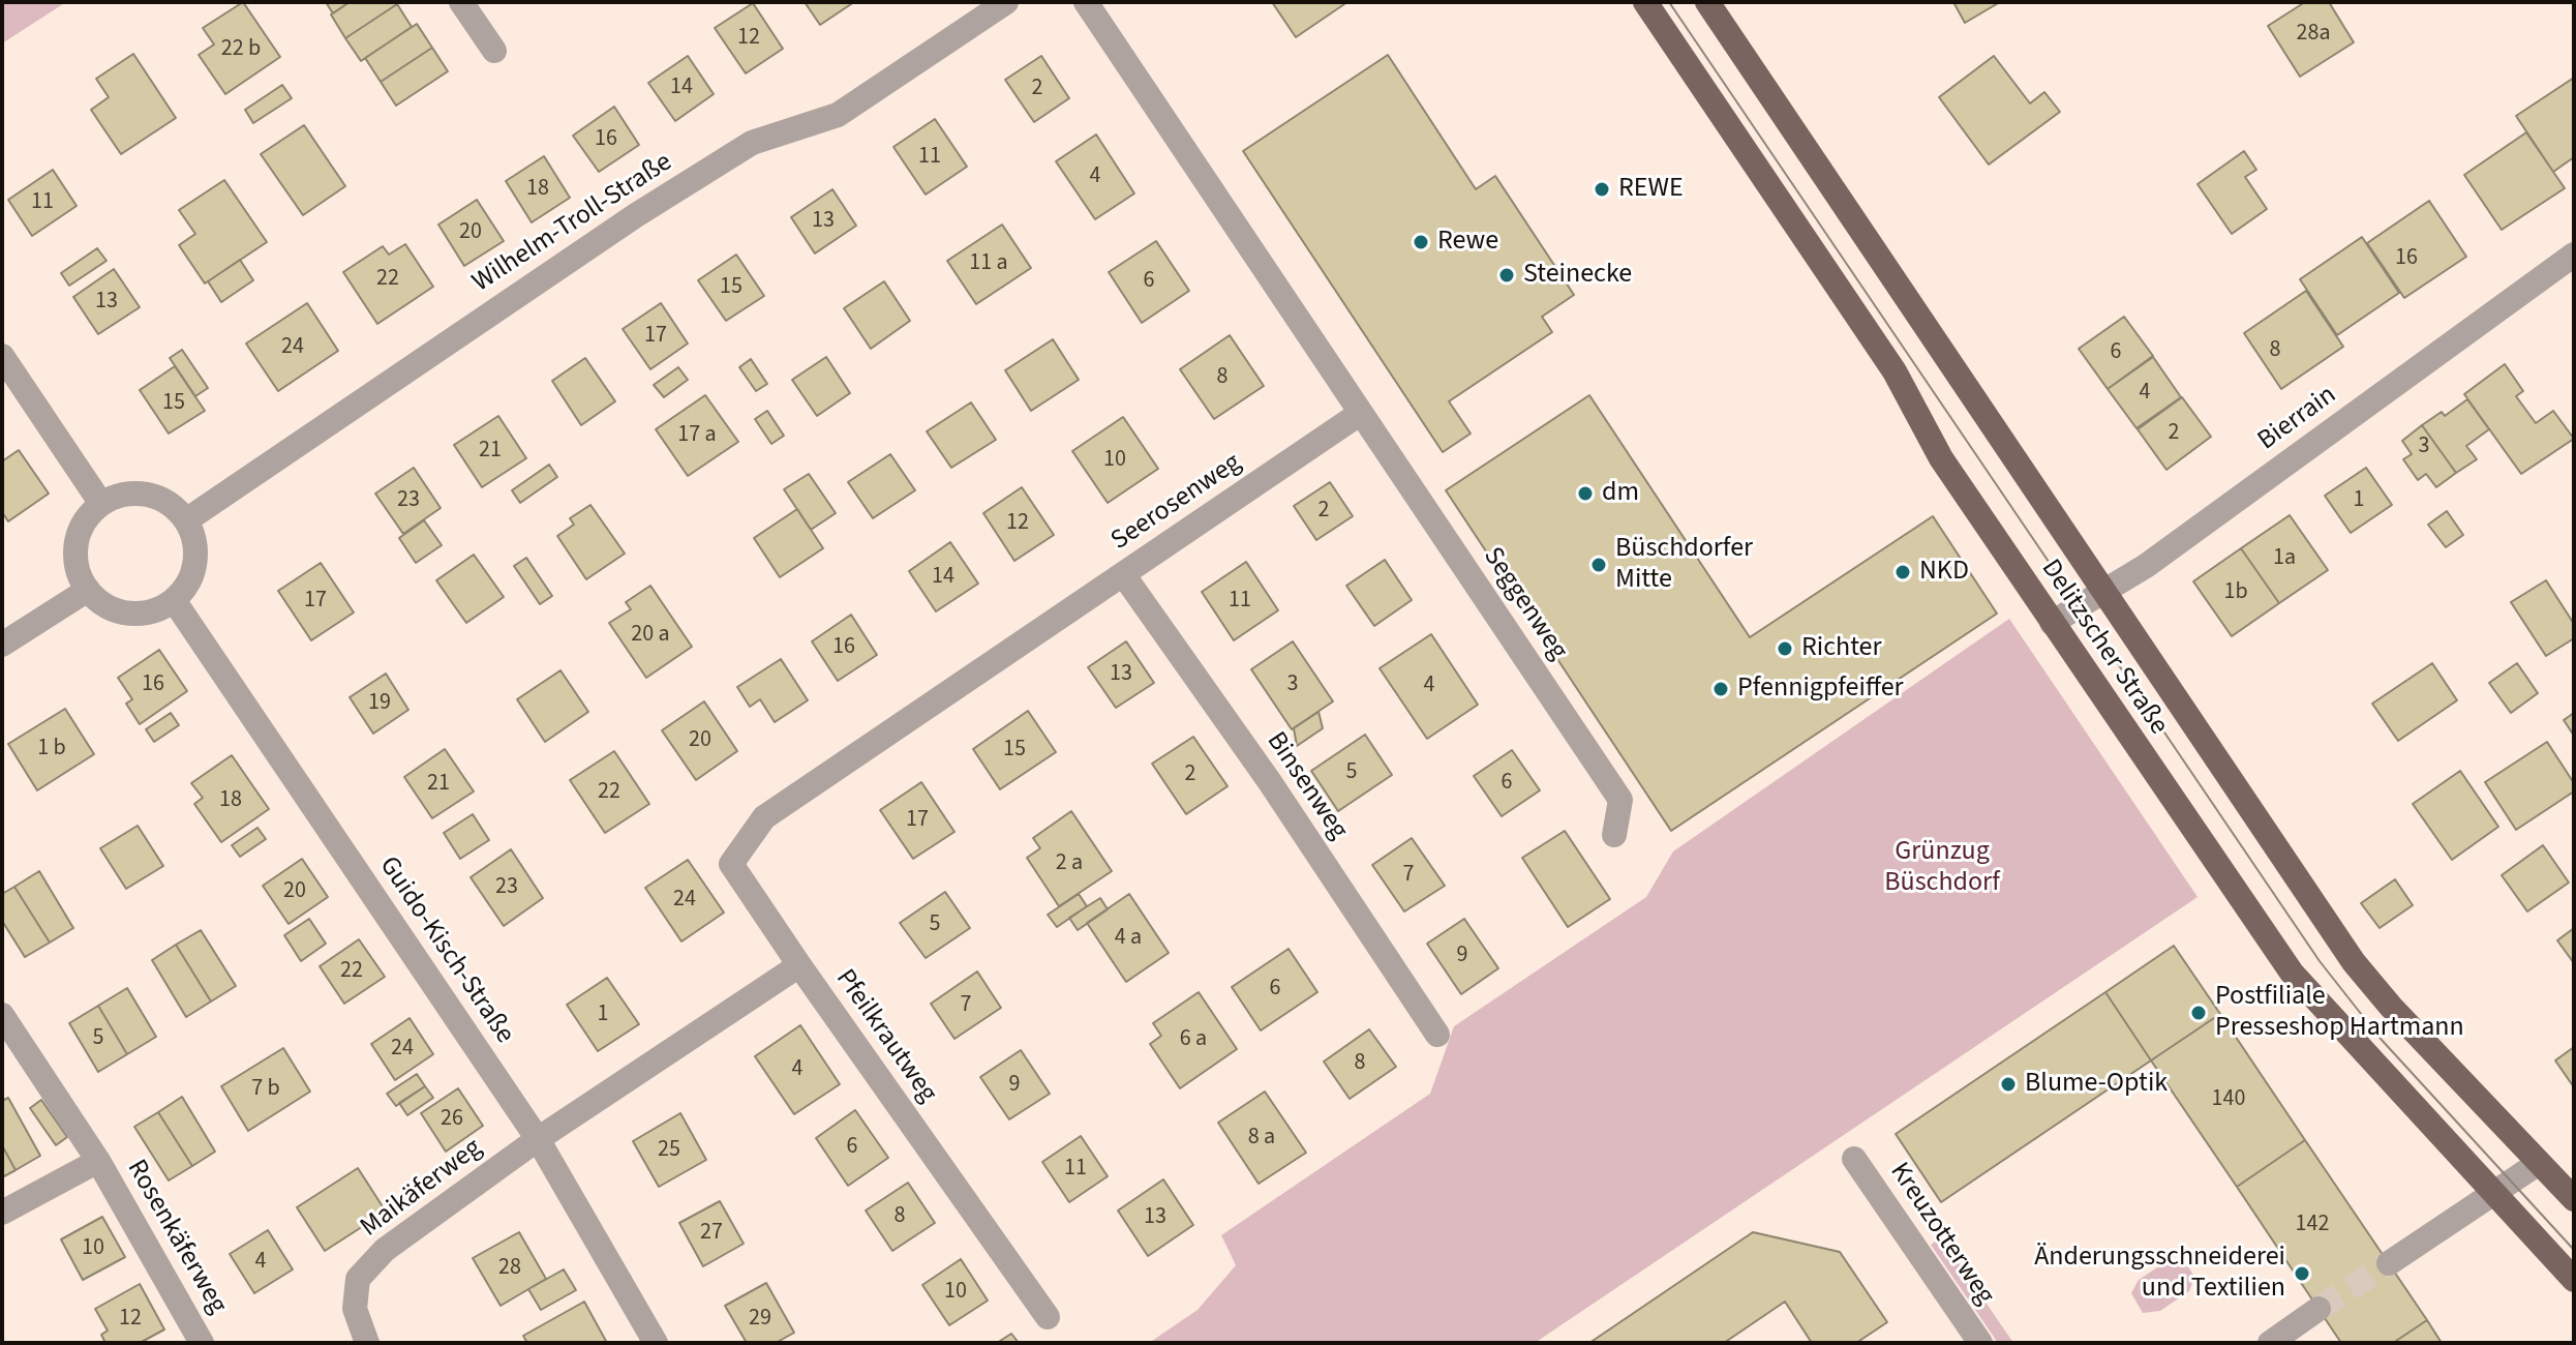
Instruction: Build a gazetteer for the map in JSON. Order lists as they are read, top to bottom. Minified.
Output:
{"streets":{"main road":["Delitzscher Straße"],"street":["Wilhelm-Troll-Straße","Bierrain","Seerosenweg","Seggenweg","Binsenweg","Guido-Kisch-Straße","Pfeilkrautweg","Maikäferweg","Kreuzotterweg","Rosenkäferweg"]},"crossings":[["Wilhelm-Troll-Straße","Guido-Kisch-Straße"],["Bierrain","Delitzscher Straße"],["Seerosenweg","Seggenweg"],["Seerosenweg","Binsenweg"],["Seerosenweg","Pfeilkrautweg"],["Guido-Kisch-Straße","Pfeilkrautweg"],["Guido-Kisch-Straße","Maikäferweg"],["Pfeilkrautweg","Maikäferweg"]],"parks":["Grünzug Büschdorf"],"places":["REWE","Rewe","Steinecke","dm","Büschdorfer Mitte","NKD","Richter","Pfennigpfeiffer","Postfiliale Presseshop Hartmann","Blume-Optik","Änderungsschneiderei und Textilien"],"house_numbers":["28a","12","22 b","14","2","16","11","4","18","11","13","20","16","11 a","22","6","15","13","17","24","8","6","8","4","15","2","17 a","3","21","10","23","1","2","12","1a","14","1b","17","11","20 a","16","13","16","3","4","19","20","1 b","15","5","2","6","21","22","18","17","2 a","7","23","20","24","5","4 a","9","22","6","7","1","5","6 a","24","8","4","9","7 b","140","26","8 a","6","25","11","8","13","142","27","10","4","28","10","12","29"]}
